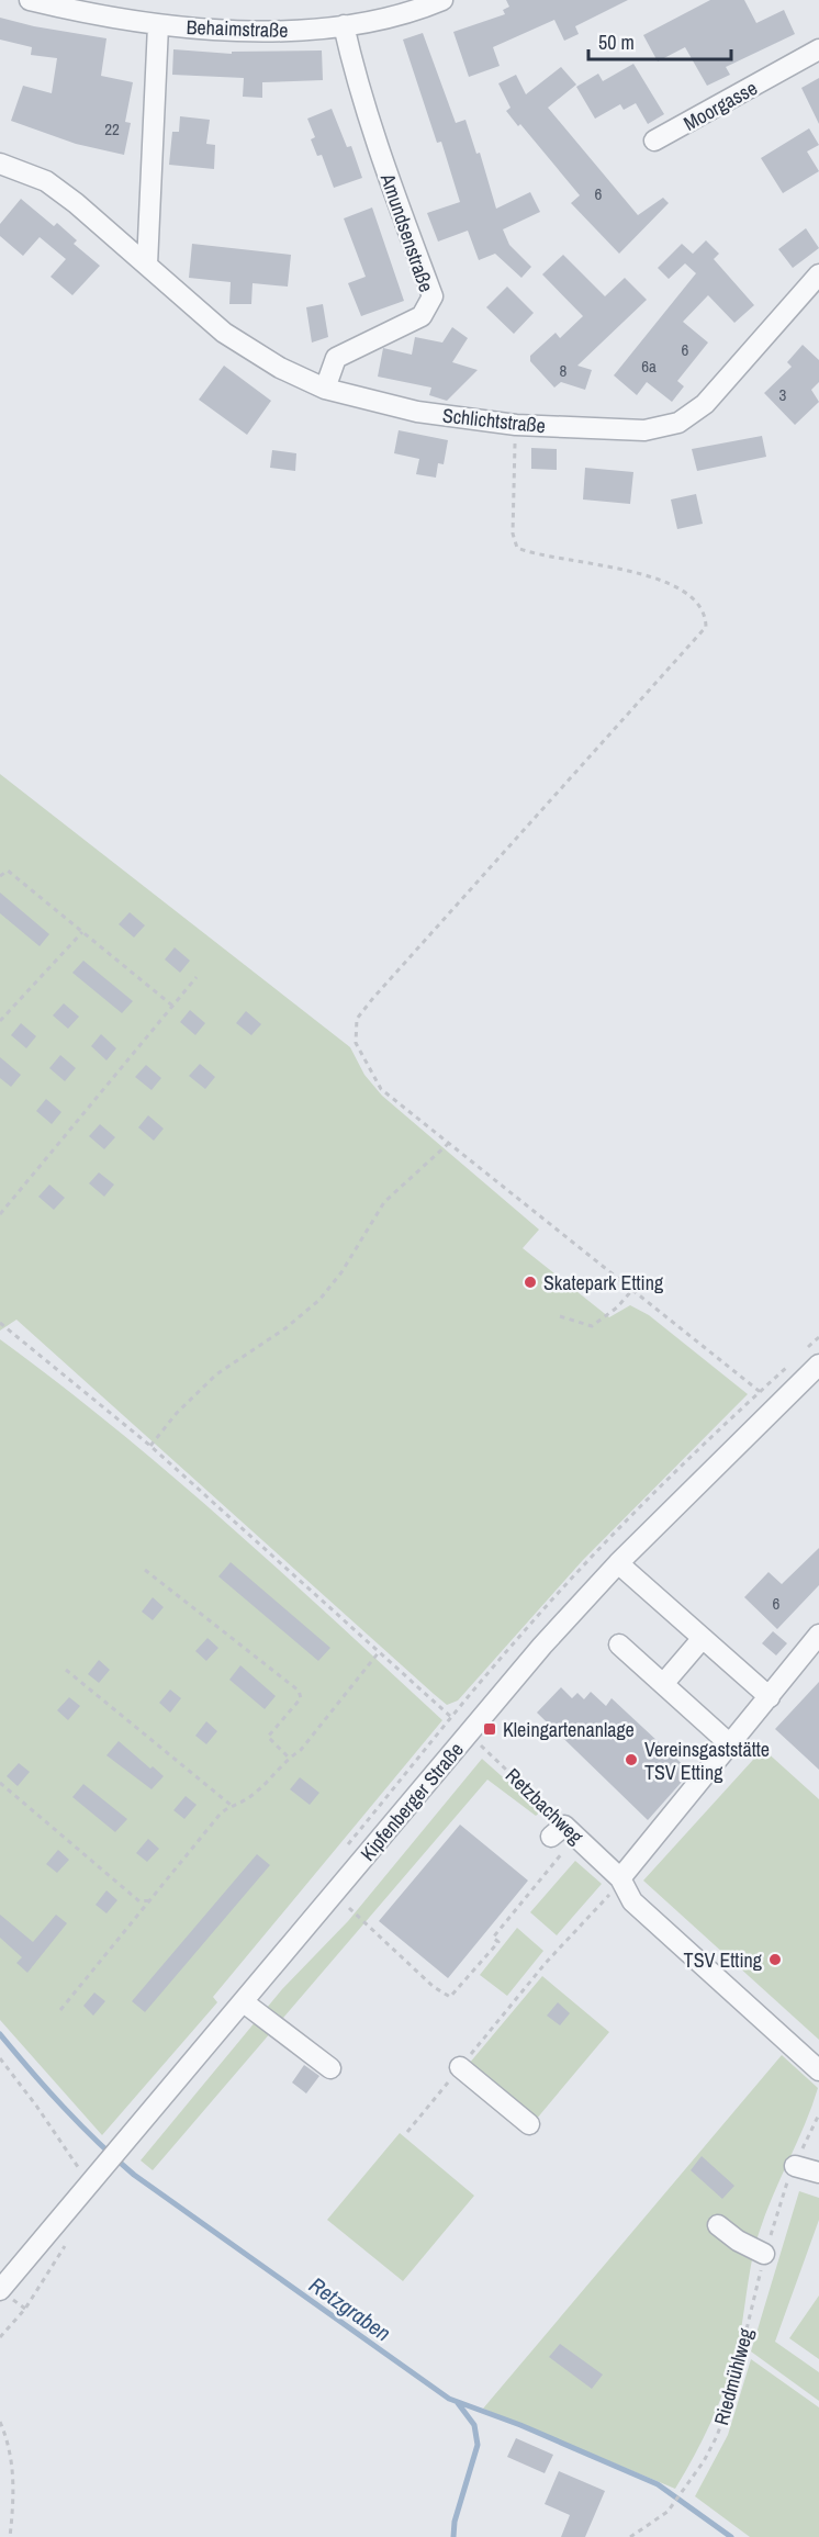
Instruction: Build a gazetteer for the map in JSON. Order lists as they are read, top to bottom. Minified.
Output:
{"streets":{"street":["Behaimstraße","Moorgasse","Amundsenstraße","Schlichtstraße","Kipfenberger Straße","Retzbachweg"],"path":["Riedmühlweg"]},"crossings":[["Behaimstraße","Amundsenstraße"],["Amundsenstraße","Schlichtstraße"],["Kipfenberger Straße","Retzbachweg"]],"water":["Retzgraben"],"places":{"other":["Skatepark Etting","Vereinsgaststätte TSV Etting","TSV Etting"],"transit":["Kleingartenanlage"]},"house_numbers":["22","6","6","6a","8","3","6"],"scale_bar":"50 m"}
